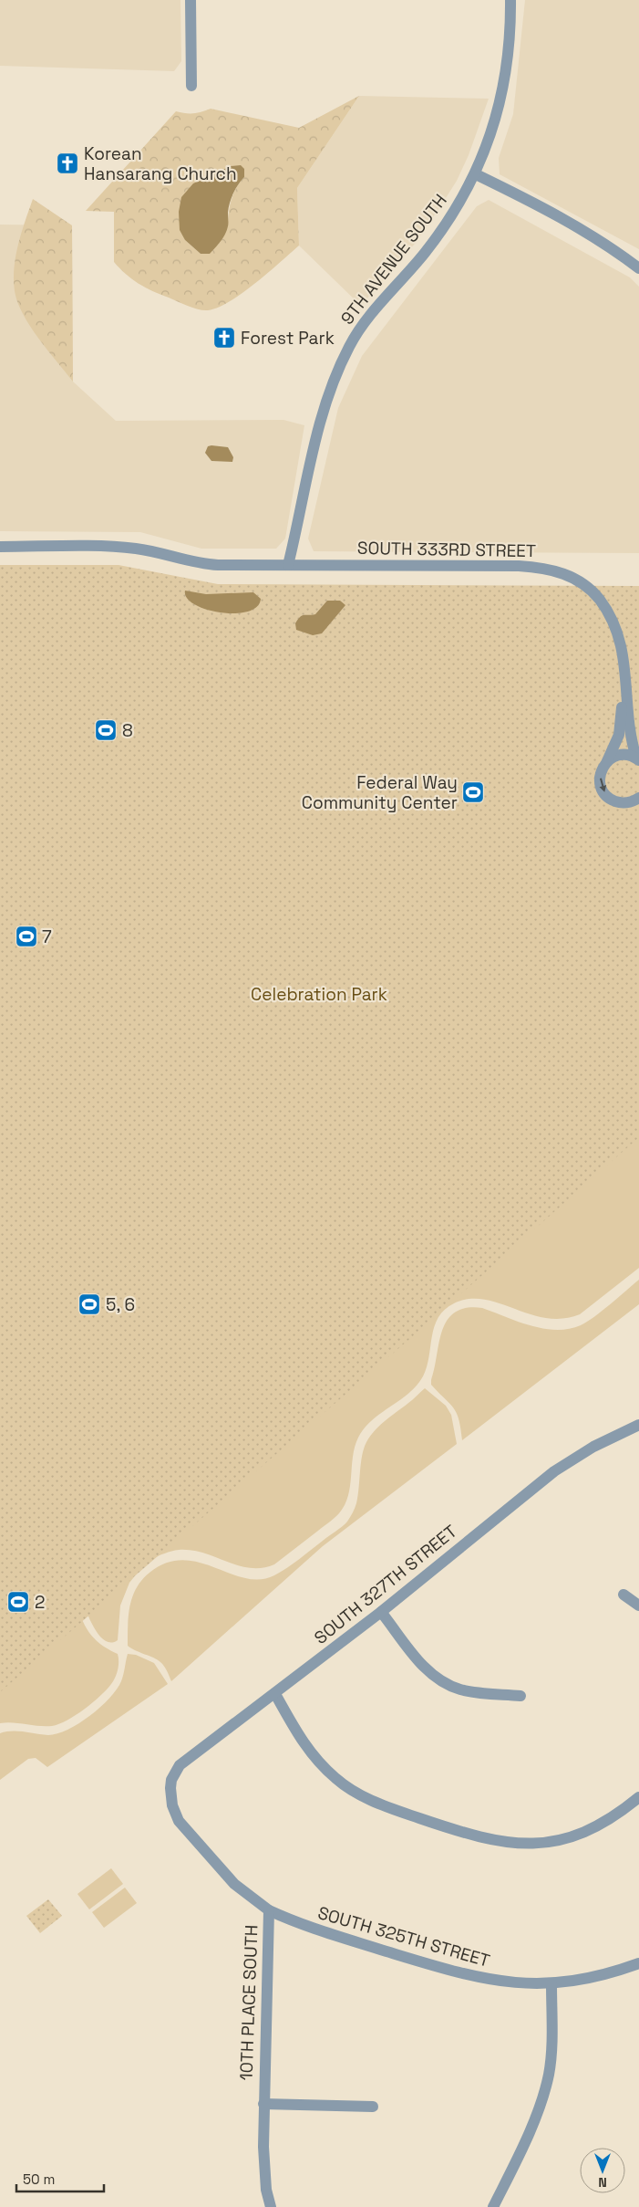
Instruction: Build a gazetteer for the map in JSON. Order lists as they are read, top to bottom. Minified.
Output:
{"streets":{"street":["9TH AVENUE SOUTH","SOUTH 333RD STREET","SOUTH 327TH STREET","SOUTH 325TH STREET","10TH PLACE SOUTH"]},"crossings":[["9TH AVENUE SOUTH","SOUTH 333RD STREET"],["SOUTH 327TH STREET","10TH PLACE SOUTH"],["SOUTH 325TH STREET","10TH PLACE SOUTH"]],"parks":["Celebration Park"],"places":{"church":["Korean Hansarang Church","Forest Park"],"sports":["8","Federal Way Community Center","7","5, 6","2"]},"scale_bar":"50 m","north":"bottom"}
